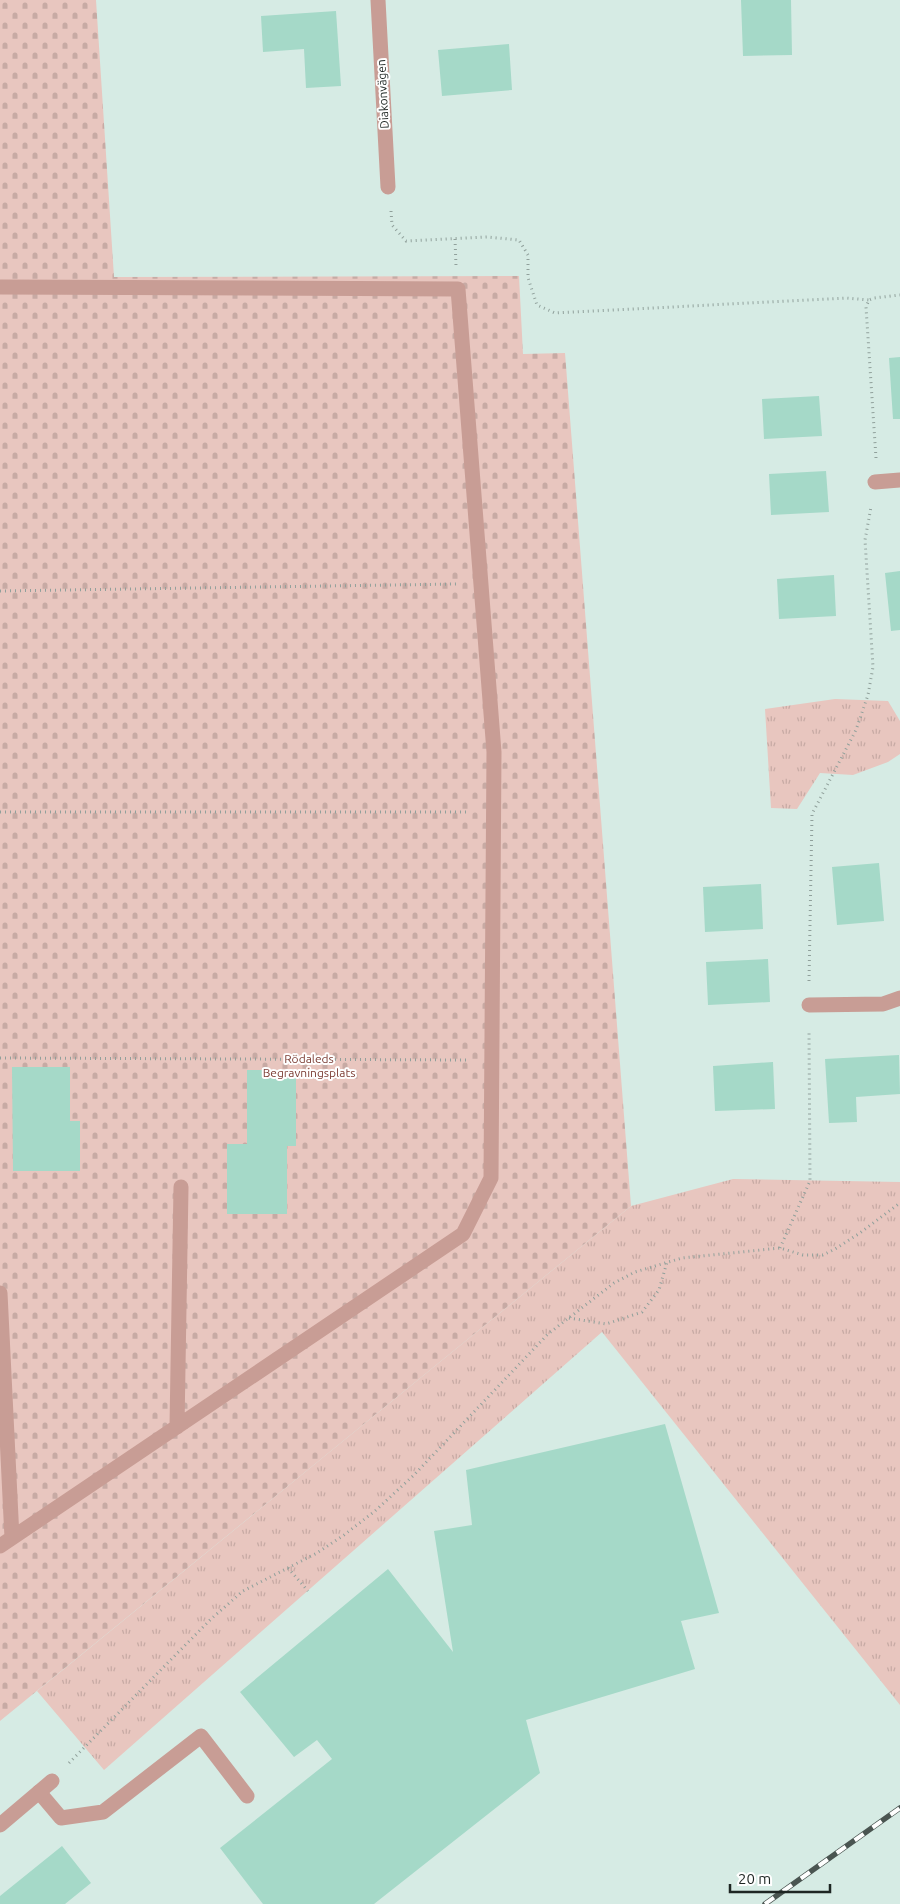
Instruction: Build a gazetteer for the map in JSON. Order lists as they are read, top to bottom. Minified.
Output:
{"streets":{"street":["Diakonvägen"]},"parks":["Rödaleds Begravningsplats"],"scale_bar":"20 m"}
